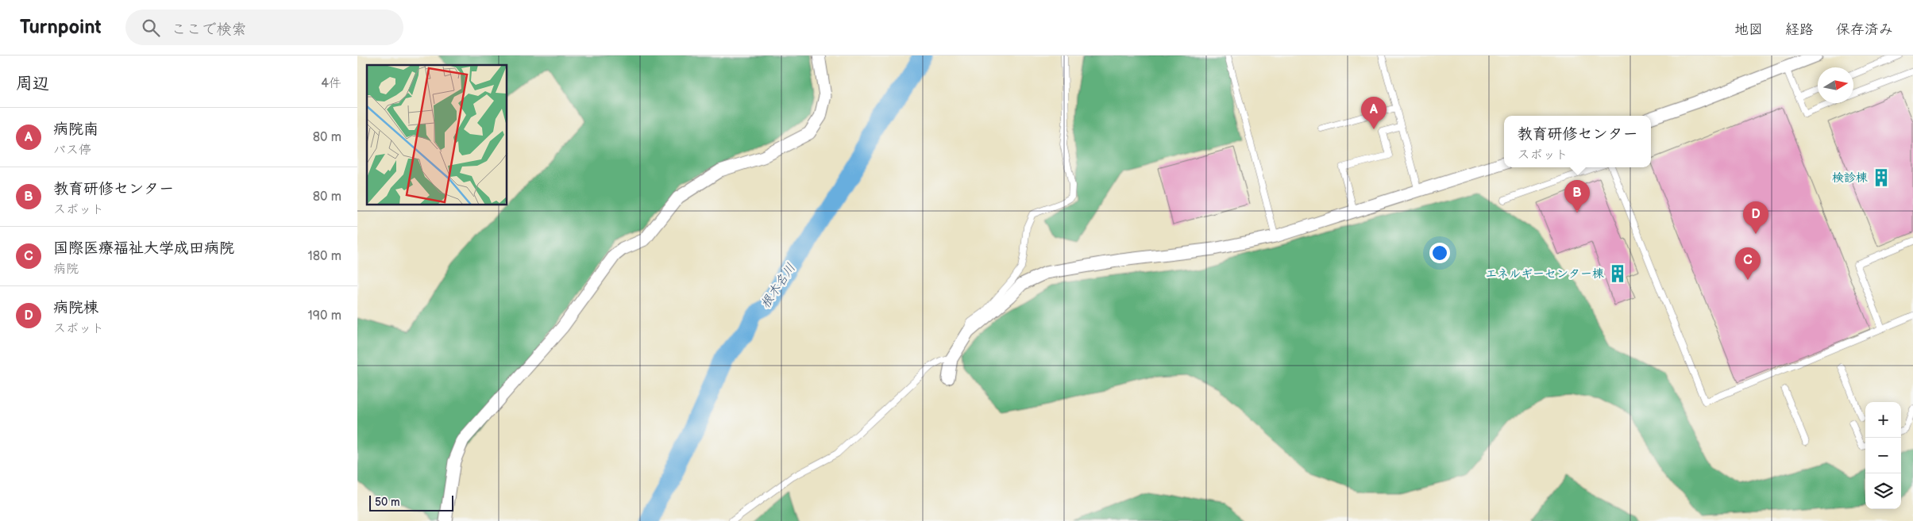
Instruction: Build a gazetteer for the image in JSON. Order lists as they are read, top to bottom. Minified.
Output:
{"water":["根木名川"],"places":{"building":["検診棟","エネルギーセンター棟"]},"scale_bar":"50 m","north":"right","page":{"header":"Turnpoint","search":"ここで検索","nav":["地図","経路","保存済み"],"heading":["周辺","4件"],"pins":["A","B","D","C"],"list":[{"mark":"A","name":"病院南","note":"バス停","value":"80 m"},{"mark":"B","name":"教育研修センター","note":"スポット","value":"80 m"},{"mark":"C","name":"国際医療福祉大学成田病院","note":"病院","value":"180 m"},{"mark":"D","name":"病院棟","note":"スポット","value":"190 m"}],"popup":["教育研修センター","スポット"],"map_buttons":["+","−"],"scale":"50 m"}}
